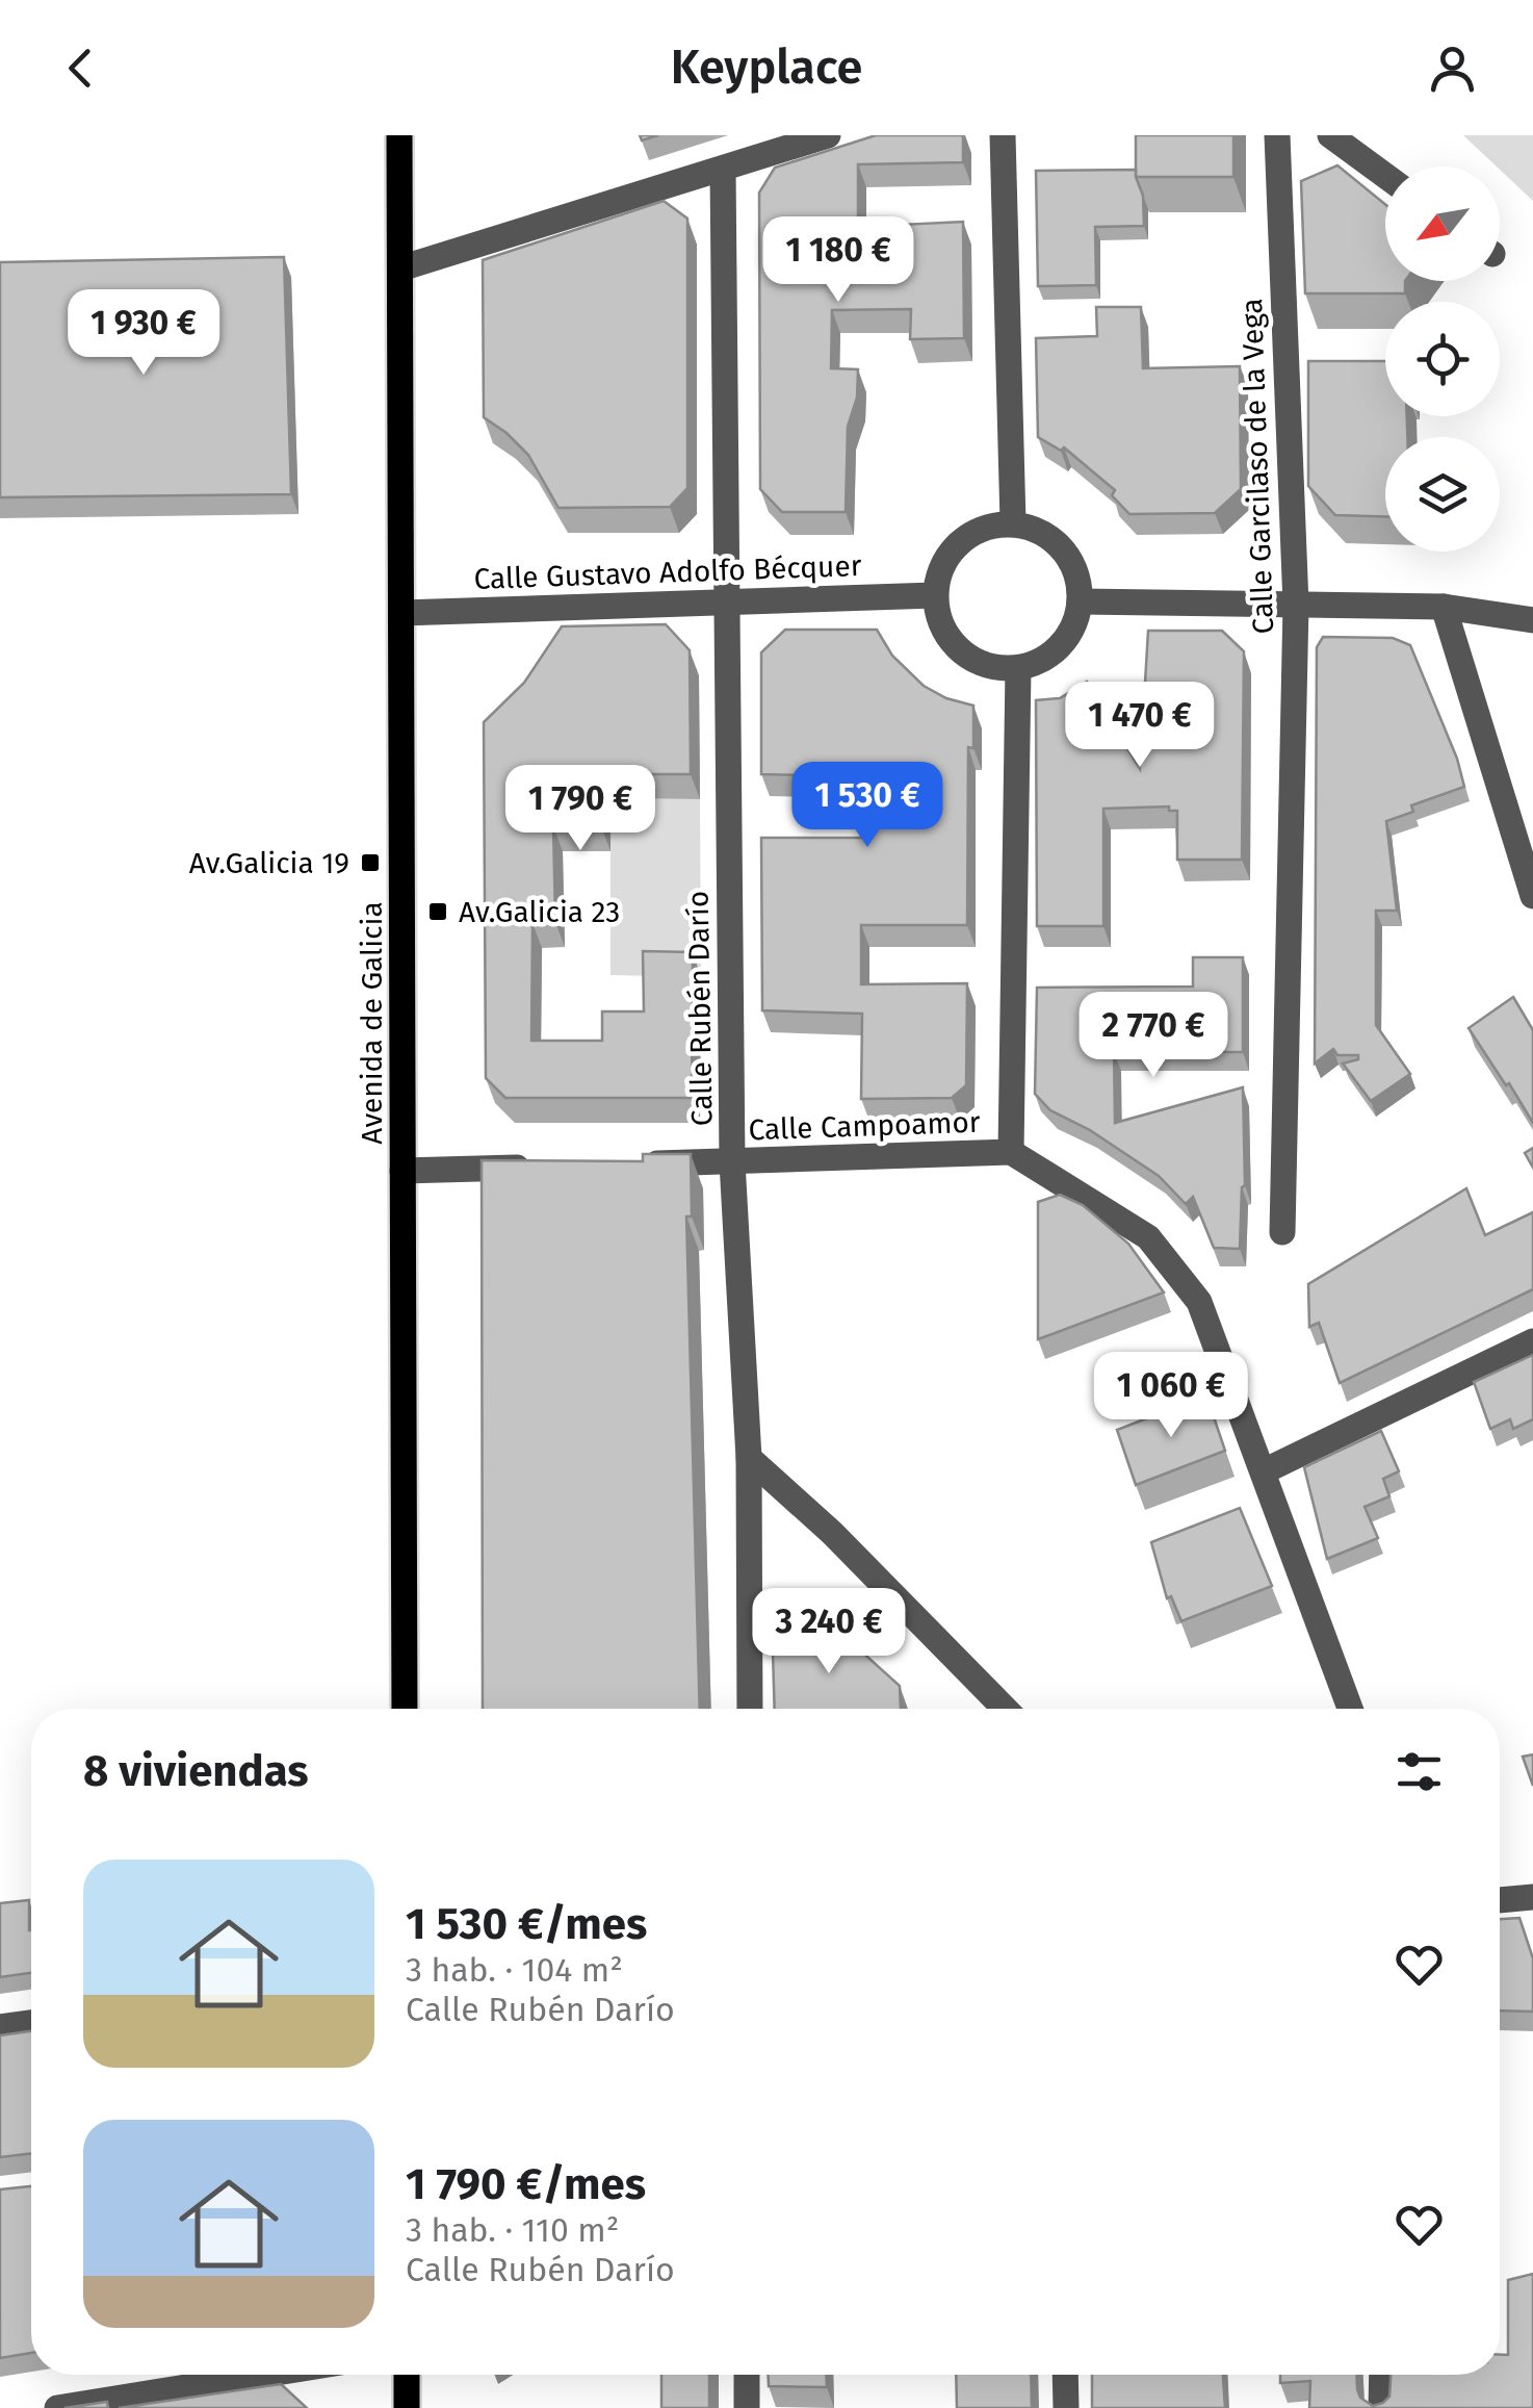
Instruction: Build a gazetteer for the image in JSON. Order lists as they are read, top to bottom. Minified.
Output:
{"streets":{"main road":["Avenida de Galicia"],"street":["Calle Garcilaso de la Vega","Calle Gustavo Adolfo Bécquer","Calle Rubén Darío","Calle Campoamor"]},"crossings":[["Calle Gustavo Adolfo Bécquer","Calle Rubén Darío"],["Calle Gustavo Adolfo Bécquer","Avenida de Galicia"],["Calle Rubén Darío","Calle Campoamor"]],"places":{"transit":["Av.Galicia 19","Av.Galicia 23"]},"north":"bottom left","page":{"header":"Keyplace","price":["1 180 €","1 930 €","1 470 €","1 530 €","1 790 €","2 770 €","1 060 €","3 240 €"],"heading":"8 viviendas","list":[{"name":"1 530 €/mes","note":"3 hab. · 104 m² · Calle Rubén Darío"},{"name":"1 790 €/mes","note":"3 hab. · 110 m² · Calle Rubén Darío"}]}}
